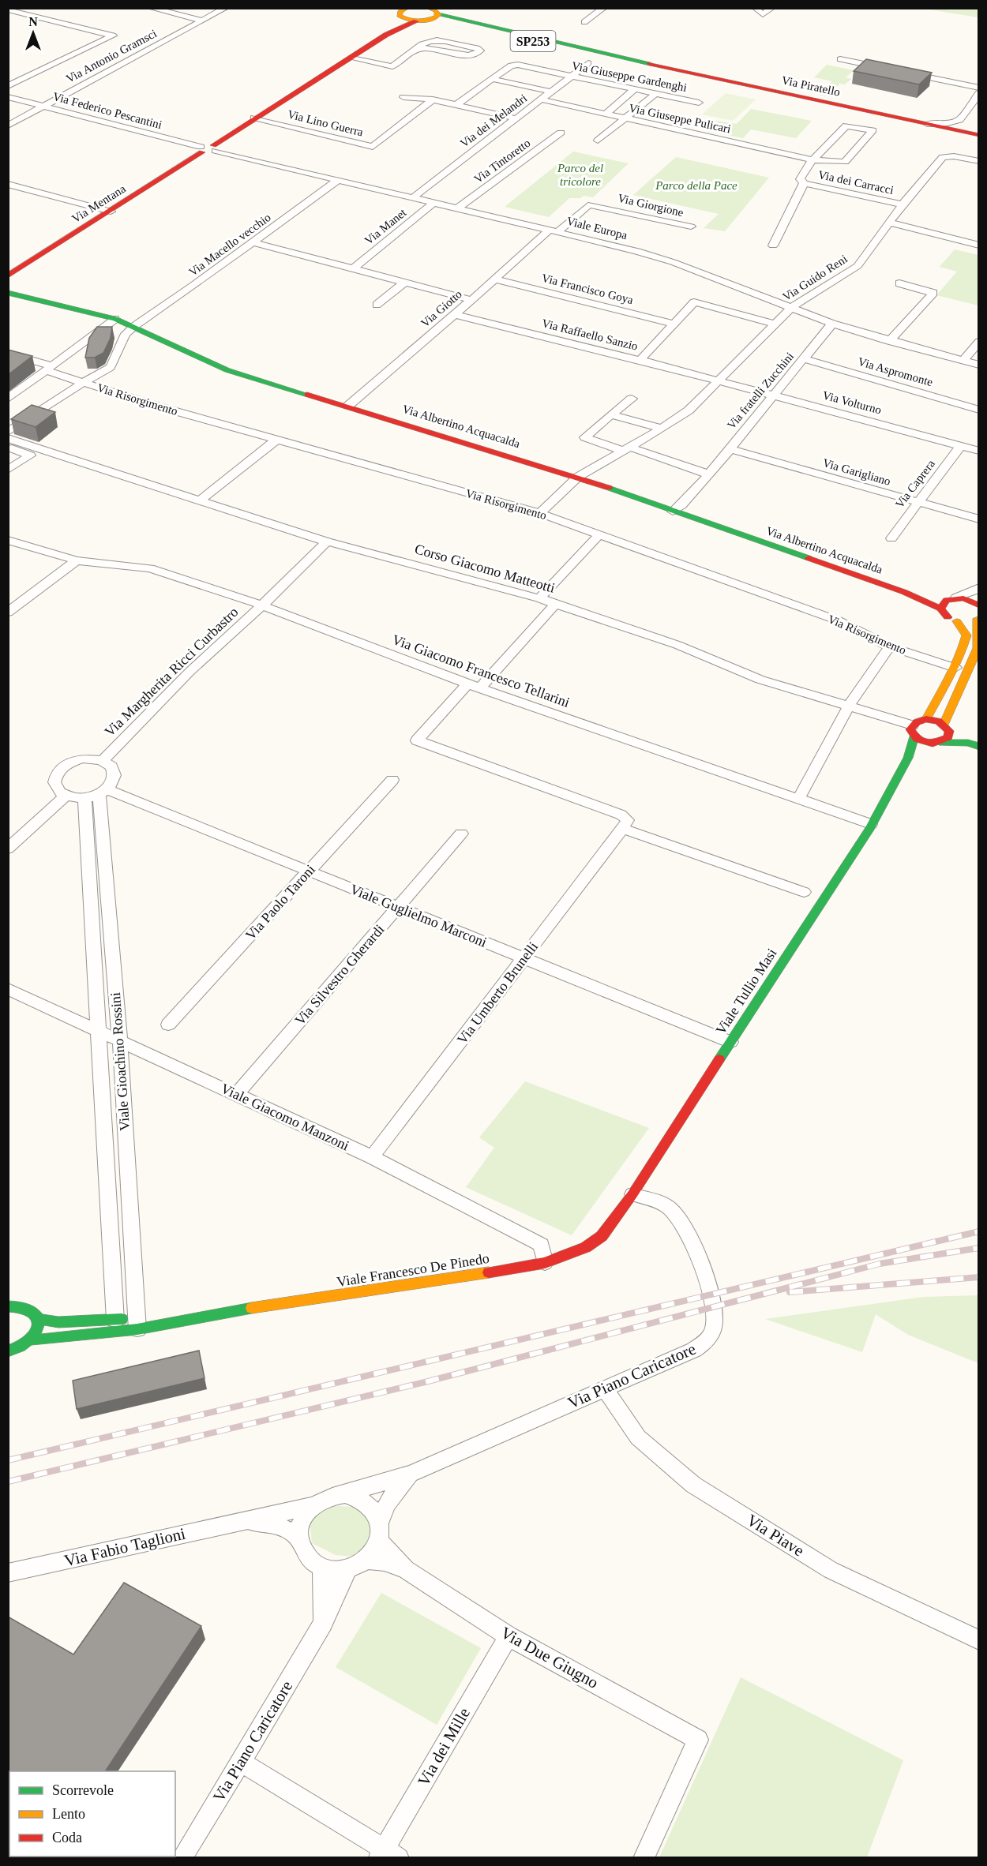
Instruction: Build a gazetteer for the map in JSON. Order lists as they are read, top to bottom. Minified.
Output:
{"streets":{"main road":["SP253","Via Piratello","Via Mentana","Via Albertino Acquacalda","Viale Tullio Masi","Viale Francesco De Pinedo"],"street":["Via Antonio Gramsci","Via Giuseppe Gardenghi","Via Federico Pescantini","Via Giuseppe Pulicari","Via dei Melandri","Via Lino Guerra","Via Tintoretto","Via dei Carracci","Via Giorgione","Via Manet","Viale Europa","Via Macello vecchio","Via Guido Reni","Via Francisco Goya","Via Giotto","Via Raffaello Sanzio","Via Aspromonte","Via fratelli Zucchini","Via Risorgimento","Via Volturno","Via Garigliano","Via Caprera","Corso Giacomo Matteotti","Via Giacomo Francesco Tellarini","Via Margherita Ricci Curbastro","Via Paolo Taroni","Viale Guglielmo Marconi","Via Silvestro Gherardi","Via Umberto Brunelli","Viale Gioachino Rossini","Viale Giacomo Manzoni","Via Piano Caricatore","Via Piave","Via Fabio Taglioni","Via Due Giugno","Via dei Mille"]},"crossings":[["Via Antonio Gramsci","Via Federico Pescantini"],["Via Giuseppe Gardenghi","Via dei Melandri"],["Via Federico Pescantini","Via Mentana"],["Via Giuseppe Pulicari","Via dei Melandri"],["Via Giuseppe Pulicari","Via dei Carracci"],["Via dei Melandri","Viale Europa"],["Via Tintoretto","Viale Europa"],["Via dei Carracci","Via Guido Reni"],["Via Giorgione","Viale Europa"],["Via Giorgione","Via Giotto"],["Via Manet","Viale Europa"],["Viale Europa","Via Macello vecchio"],["Viale Europa","Via Guido Reni"],["Viale Europa","Via Giotto"],["Viale Europa","Via fratelli Zucchini"],["Via Macello vecchio","Via Albertino Acquacalda"],["Via Guido Reni","Via Raffaello Sanzio"],["Via Guido Reni","Via Risorgimento"],["Via Guido Reni","Via Volturno"],["Via Guido Reni","Via Albertino Acquacalda"],["Via Francisco Goya","Via Giotto"],["Via Giotto","Via Raffaello Sanzio"],["Via Giotto","Via Albertino Acquacalda"],["Via Raffaello Sanzio","Via Volturno"],["Via Aspromonte","Via fratelli Zucchini"],["Via fratelli Zucchini","Via Volturno"],["Via fratelli Zucchini","Via Albertino Acquacalda"],["Via fratelli Zucchini","Via Garigliano"],["Via Volturno","Via Caprera"],["Via Garigliano","Via Caprera"],["Corso Giacomo Matteotti","Via Margherita Ricci Curbastro"],["Corso Giacomo Matteotti","Viale Tullio Masi"],["Via Giacomo Francesco Tellarini","Via Margherita Ricci Curbastro"],["Via Giacomo Francesco Tellarini","Viale Tullio Masi"],["Via Margherita Ricci Curbastro","Viale Guglielmo Marconi"],["Via Margherita Ricci Curbastro","Viale Gioachino Rossini"],["Via Paolo Taroni","Viale Guglielmo Marconi"],["Viale Guglielmo Marconi","Via Silvestro Gherardi"],["Viale Guglielmo Marconi","Viale Tullio Masi"],["Viale Guglielmo Marconi","Via Umberto Brunelli"],["Viale Guglielmo Marconi","Viale Gioachino Rossini"],["Via Silvestro Gherardi","Viale Giacomo Manzoni"],["Viale Tullio Masi","Viale Francesco De Pinedo"],["Viale Tullio Masi","Via Piano Caricatore"],["Via Umberto Brunelli","Viale Giacomo Manzoni"],["Viale Gioachino Rossini","Viale Giacomo Manzoni"],["Viale Gioachino Rossini","Viale Francesco De Pinedo"],["Viale Giacomo Manzoni","Viale Francesco De Pinedo"],["Via Piano Caricatore","Via Piave"],["Via Piano Caricatore","Via Fabio Taglioni"],["Via Piano Caricatore","Via Due Giugno"],["Via Fabio Taglioni","Via Due Giugno"],["Via Due Giugno","Via dei Mille"]],"parks":["Parco del tricolore","Parco della Pace"],"legend":["Scorrevole","Lento","Coda"],"north":"top"}
